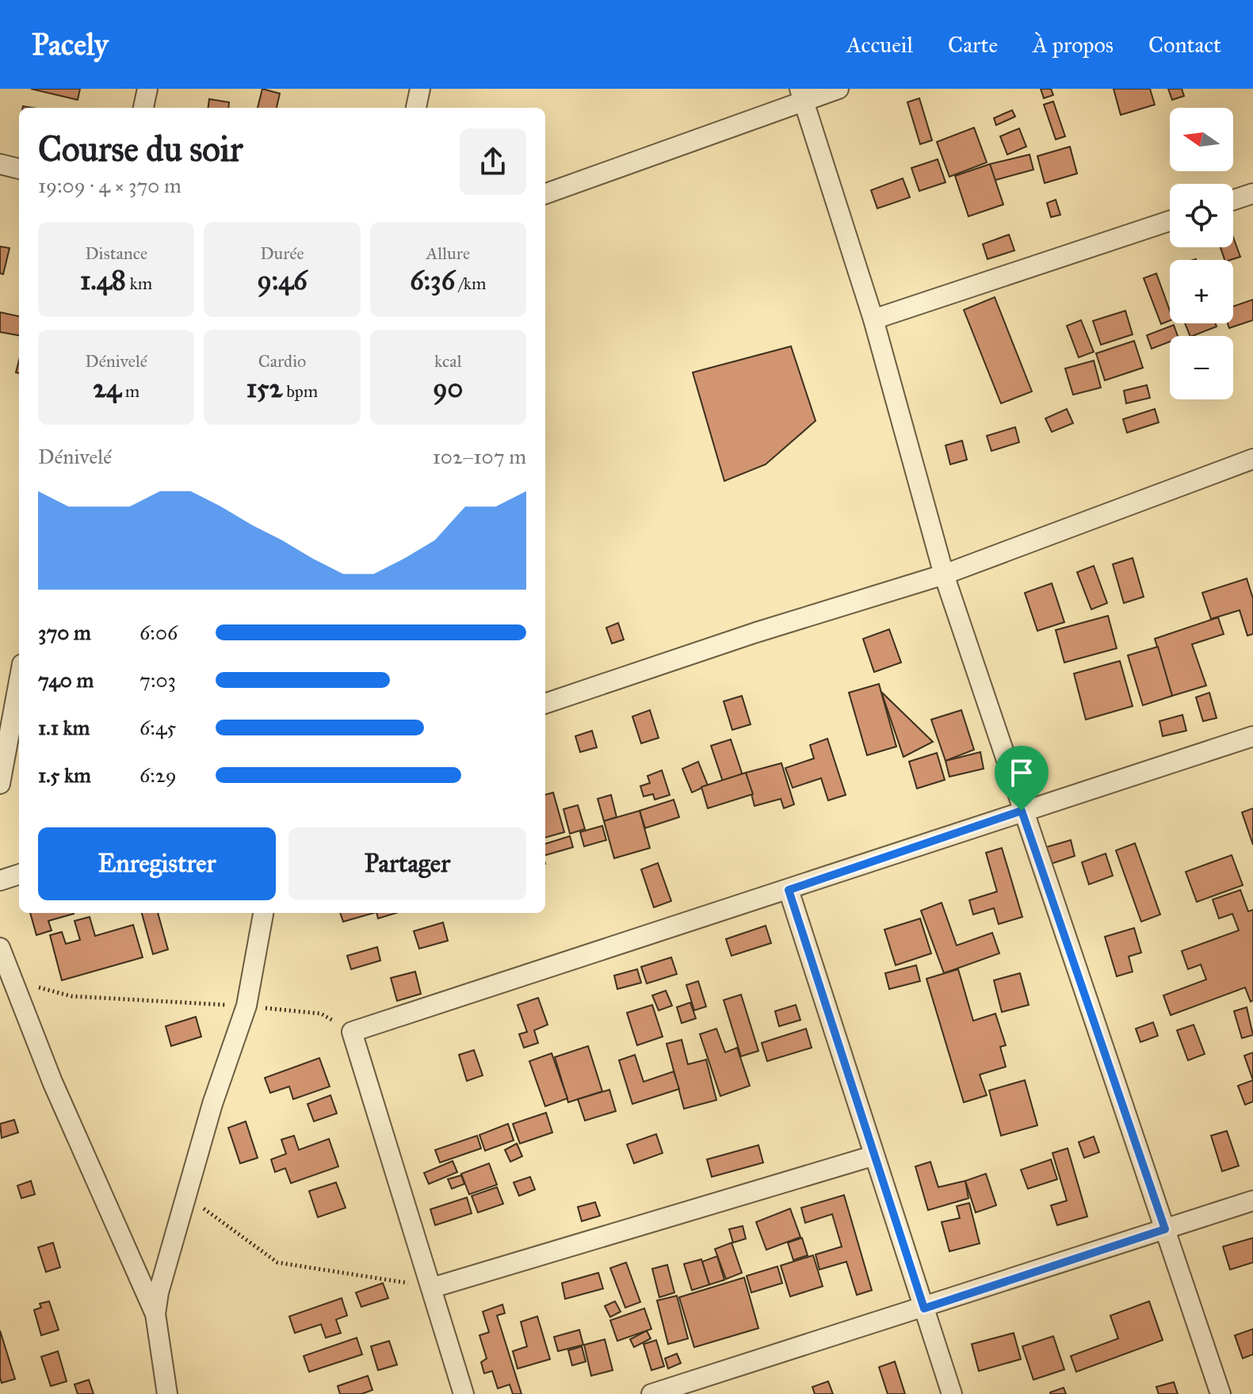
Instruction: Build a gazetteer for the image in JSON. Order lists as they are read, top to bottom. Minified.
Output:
{"north":"left","page":{"header":"Pacely","nav":["Accueil","Carte","À propos","Contact"],"map_buttons":["+","−"],"heading":["Course du soir","19:09 · 4 × 370 m"],"stats":[["Distance","1.48 km"],["Durée","9:46"],["Allure","6:36 /km"],["Dénivelé","24 m"],["Cardio","152 bpm"],["kcal","90"]],"chart":["Dénivelé","102–107 m"],"list":[{"name":"370 m","note":"6:06"},{"name":"740 m","note":"7:03"},{"name":"1.1 km","note":"6:45"},{"name":"1.5 km","note":"6:29"}],"buttons":["Enregistrer","Partager"]}}
